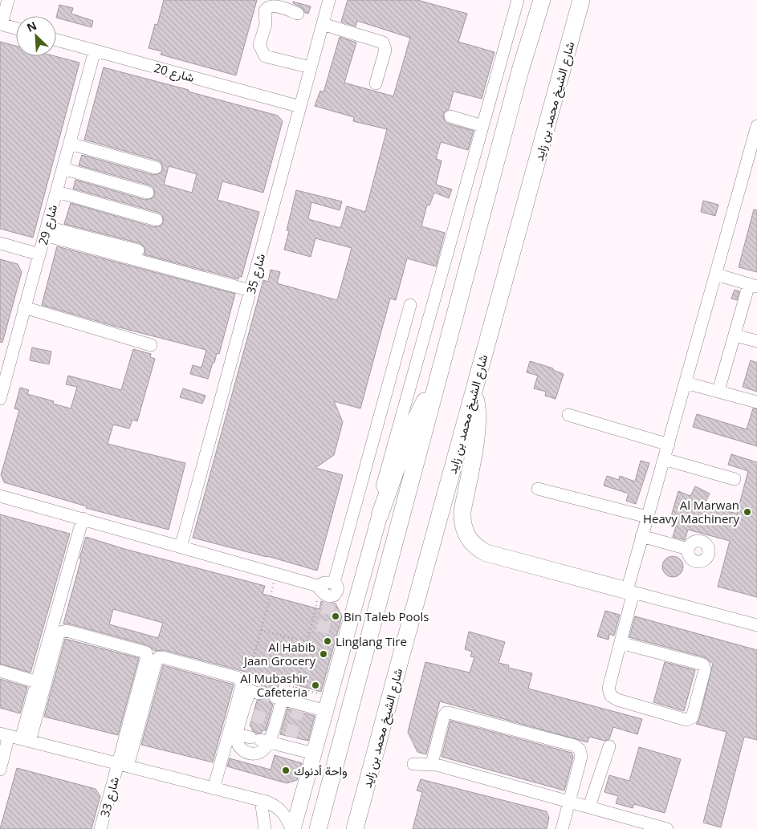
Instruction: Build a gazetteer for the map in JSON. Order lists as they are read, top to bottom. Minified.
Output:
{"streets":{"highway":["شارع الشيخ محمد بن زايد"],"street":["شارع 20","شارع 29","شارع 35","شارع 33"]},"crossings":[["شارع 20","شارع 29"],["شارع 20","شارع 35"]],"places":["Al Marwan Heavy Machinery","Bin Taleb Pools","Linglang Tire","Al Habib Jaan Grocery","Al Mubashir Cafeteria","واحة أدنوك"],"north":"top left"}
